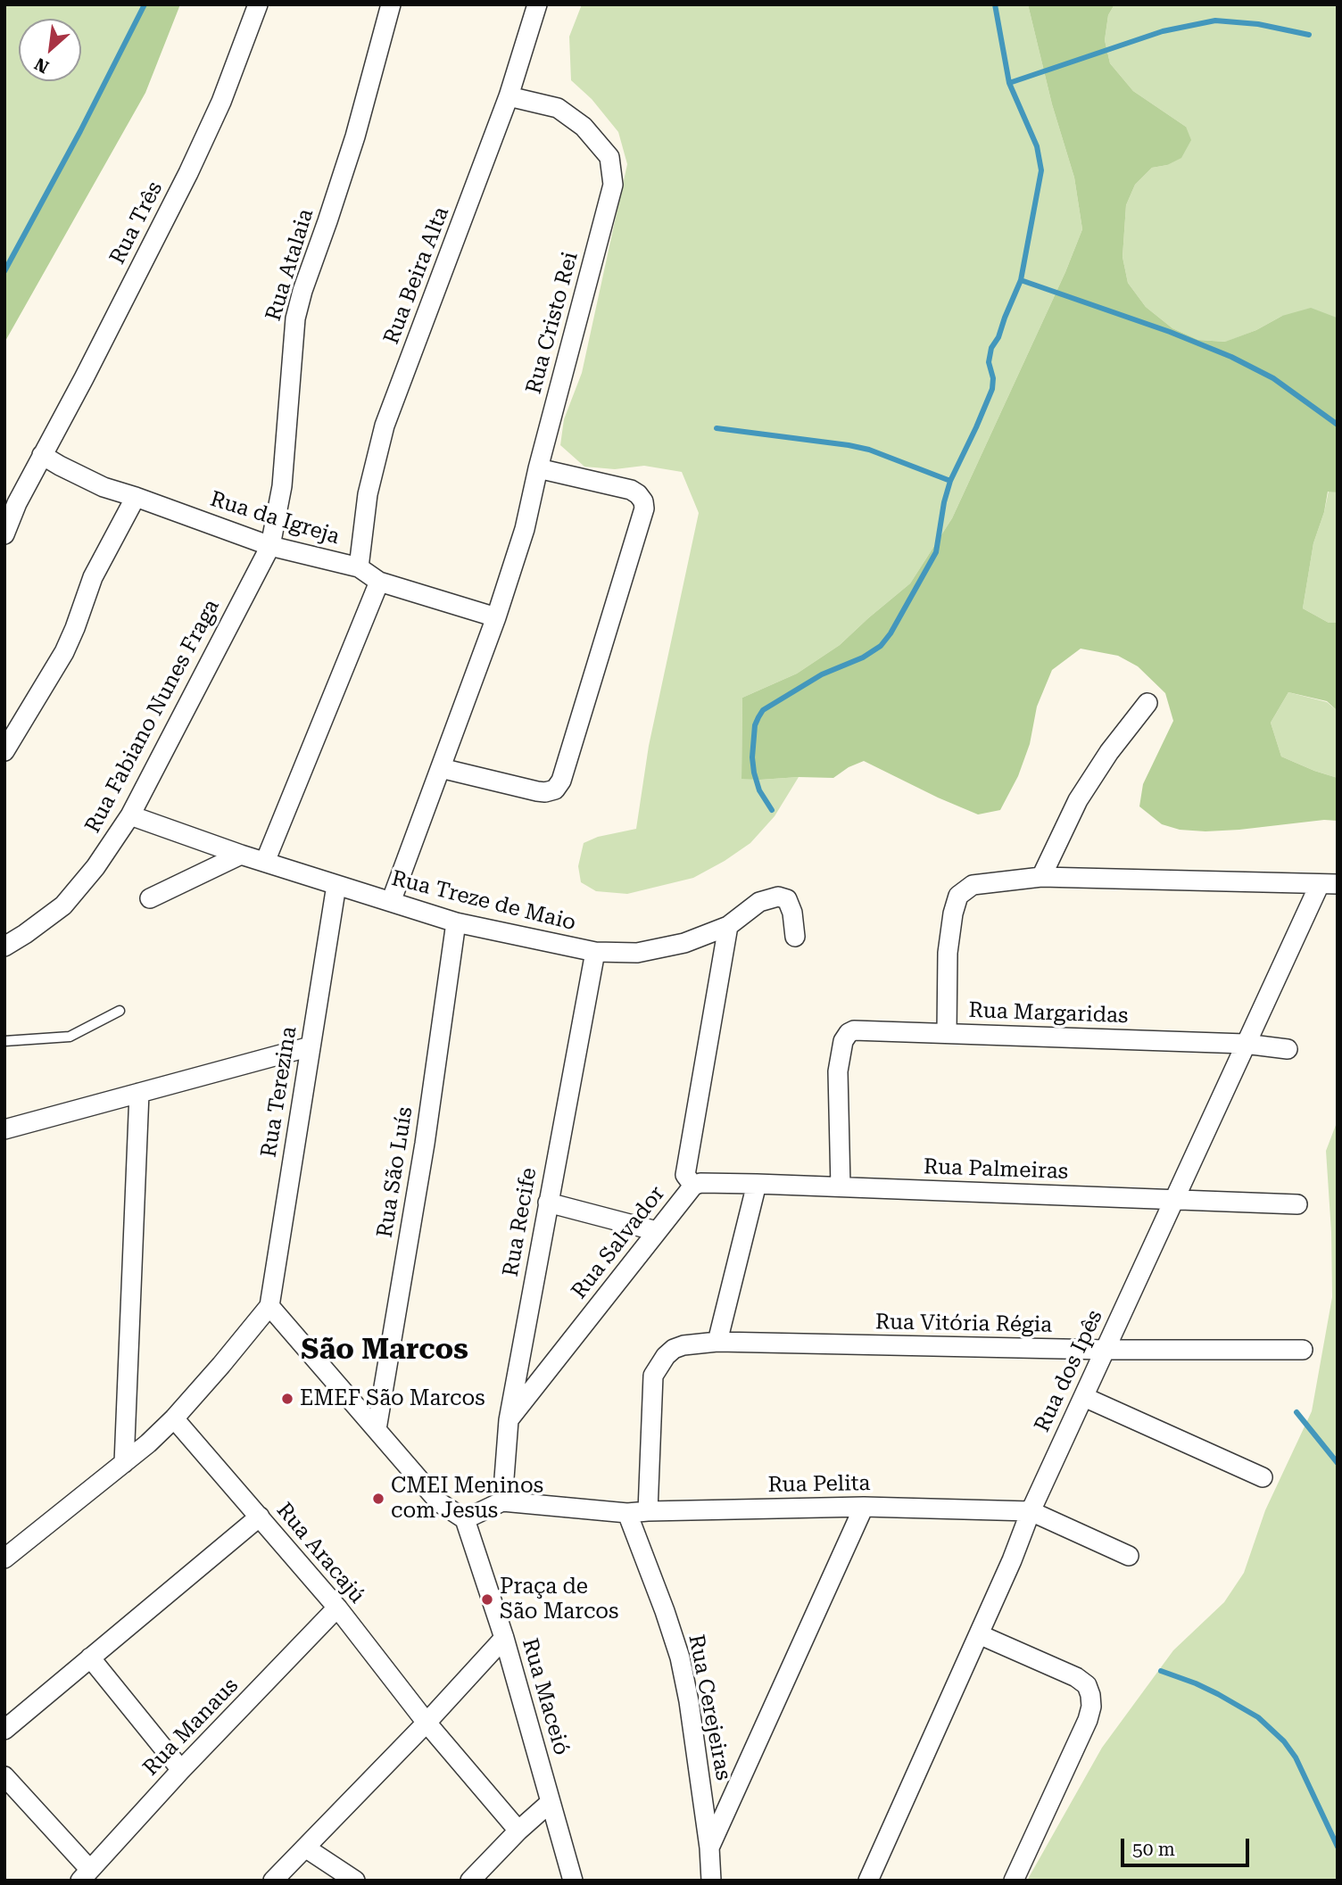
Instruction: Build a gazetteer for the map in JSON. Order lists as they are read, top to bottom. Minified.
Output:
{"streets":{"street":["Rua Três","Rua Atalaia","Rua Beira Alta","Rua Cristo Rei","Rua da Igreja","Rua Fabiano Nunes Fraga","Rua Treze de Maio","Rua Margaridas","Rua Terezina","Rua Palmeiras","Rua São Luís","Rua Recife","Rua Salvador","Rua Vitória Régia","Rua dos Ipês","Rua Pelita","Rua Aracajú","Rua Maceió","Rua Cerejeiras","Rua Manaus"]},"crossings":[["Rua Três","Rua da Igreja"],["Rua Atalaia","Rua da Igreja"],["Rua Atalaia","Rua Fabiano Nunes Fraga"],["Rua Beira Alta","Rua Cristo Rei"],["Rua Beira Alta","Rua da Igreja"],["Rua Cristo Rei","Rua da Igreja"],["Rua Cristo Rei","Rua Treze de Maio"],["Rua da Igreja","Rua Fabiano Nunes Fraga"],["Rua Fabiano Nunes Fraga","Rua Treze de Maio"],["Rua Treze de Maio","Rua Terezina"],["Rua Treze de Maio","Rua São Luís"],["Rua Treze de Maio","Rua Recife"],["Rua Treze de Maio","Rua Salvador"],["Rua Margaridas","Rua Palmeiras"],["Rua Margaridas","Rua dos Ipês"],["Rua Palmeiras","Rua Salvador"],["Rua Palmeiras","Rua dos Ipês"],["Rua Recife","Rua Salvador"],["Rua Recife","Rua Pelita"],["Rua Vitória Régia","Rua dos Ipês"],["Rua Vitória Régia","Rua Pelita"],["Rua dos Ipês","Rua Pelita"],["Rua Pelita","Rua Cerejeiras"],["Rua Aracajú","Rua Manaus"]],"districts":["São Marcos"],"places":["EMEF São Marcos","CMEI Meninos com Jesus","Praça de São Marcos"],"scale_bar":"50 m","north":"bottom left"}
